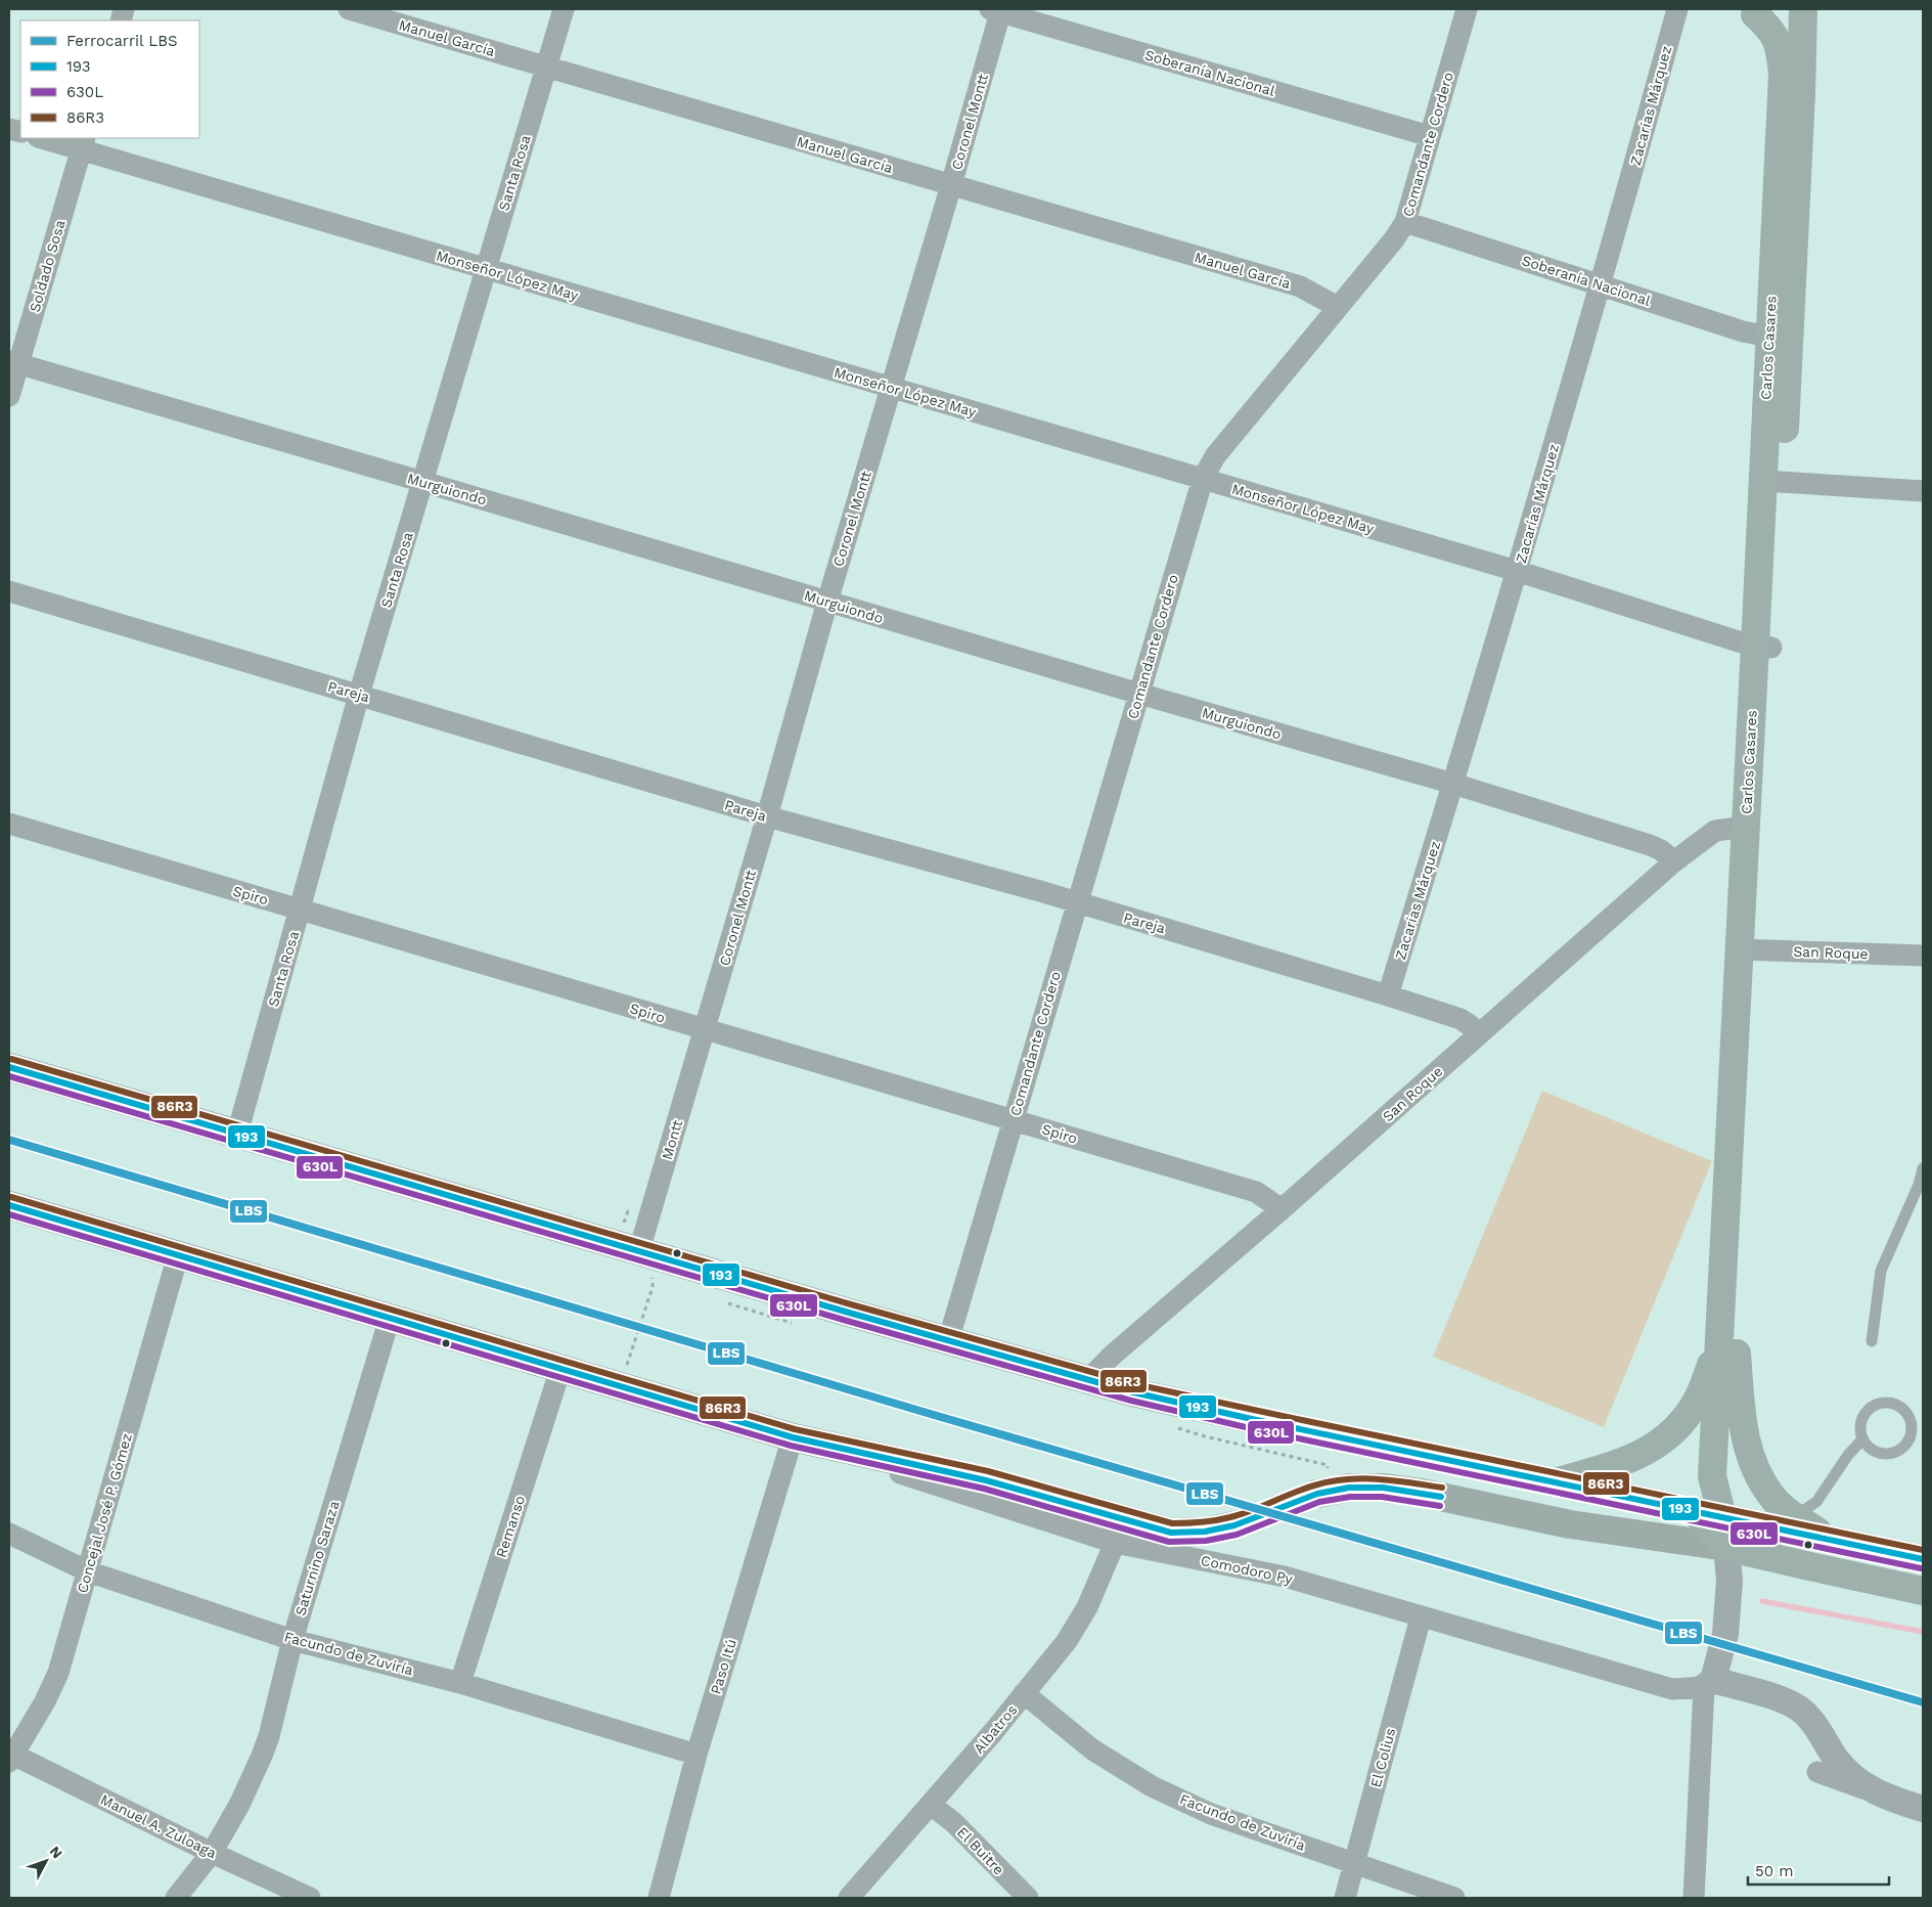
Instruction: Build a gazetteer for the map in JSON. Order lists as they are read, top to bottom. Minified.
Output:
{"streets":{"main road":["Carlos Casares","Comodoro Py"],"street":["Manuel García","Soberanía Nacional","Zacarías Márquez","Coronel Montt","Comandante Cordero","Santa Rosa","Soldado Sosa","Monseñor López May","Murguiondo","Pareja","Spiro","San Roque","Montt","Concejal José P. Gómez","Remanso","Saturnino Saraza","Facundo de Zuviría","Paso Itú","Albatros","El Colius","Manuel A. Zuloaga","El Buitre"]},"crossings":[["Manuel García","Coronel Montt"],["Manuel García","Comandante Cordero"],["Manuel García","Santa Rosa"],["Soberanía Nacional","Zacarías Márquez"],["Soberanía Nacional","Coronel Montt"],["Soberanía Nacional","Comandante Cordero"],["Soberanía Nacional","Carlos Casares"],["Zacarías Márquez","Monseñor López May"],["Zacarías Márquez","Murguiondo"],["Zacarías Márquez","Pareja"],["Coronel Montt","Monseñor López May"],["Coronel Montt","Murguiondo"],["Coronel Montt","Pareja"],["Coronel Montt","Spiro"],["Coronel Montt","Montt"],["Comandante Cordero","Monseñor López May"],["Comandante Cordero","Murguiondo"],["Comandante Cordero","Pareja"],["Comandante Cordero","Spiro"],["Santa Rosa","Monseñor López May"],["Santa Rosa","Murguiondo"],["Santa Rosa","Pareja"],["Santa Rosa","Spiro"],["Soldado Sosa","Monseñor López May"],["Soldado Sosa","Murguiondo"],["Monseñor López May","Carlos Casares"],["Carlos Casares","San Roque"],["Carlos Casares","Comodoro Py"],["Murguiondo","San Roque"],["Pareja","San Roque"],["Spiro","San Roque"],["Spiro","Montt"],["Concejal José P. Gómez","Comodoro Py"],["Concejal José P. Gómez","Facundo de Zuviría"],["Concejal José P. Gómez","Manuel A. Zuloaga"],["Remanso","Comodoro Py"],["Remanso","Facundo de Zuviría"],["Saturnino Saraza","Comodoro Py"],["Saturnino Saraza","Facundo de Zuviría"],["Saturnino Saraza","Manuel A. Zuloaga"],["Comodoro Py","Paso Itú"],["Comodoro Py","Albatros"],["Comodoro Py","El Colius"],["Facundo de Zuviría","Paso Itú"],["Facundo de Zuviría","Albatros"],["Facundo de Zuviría","El Colius"],["Albatros","El Buitre"]],"lines":["transit line 86R3","transit line 193","transit line 630L","rail line LBS"],"legend":["Ferrocarril LBS","193","630L","86R3"],"scale_bar":"50 m","north":"top right"}
